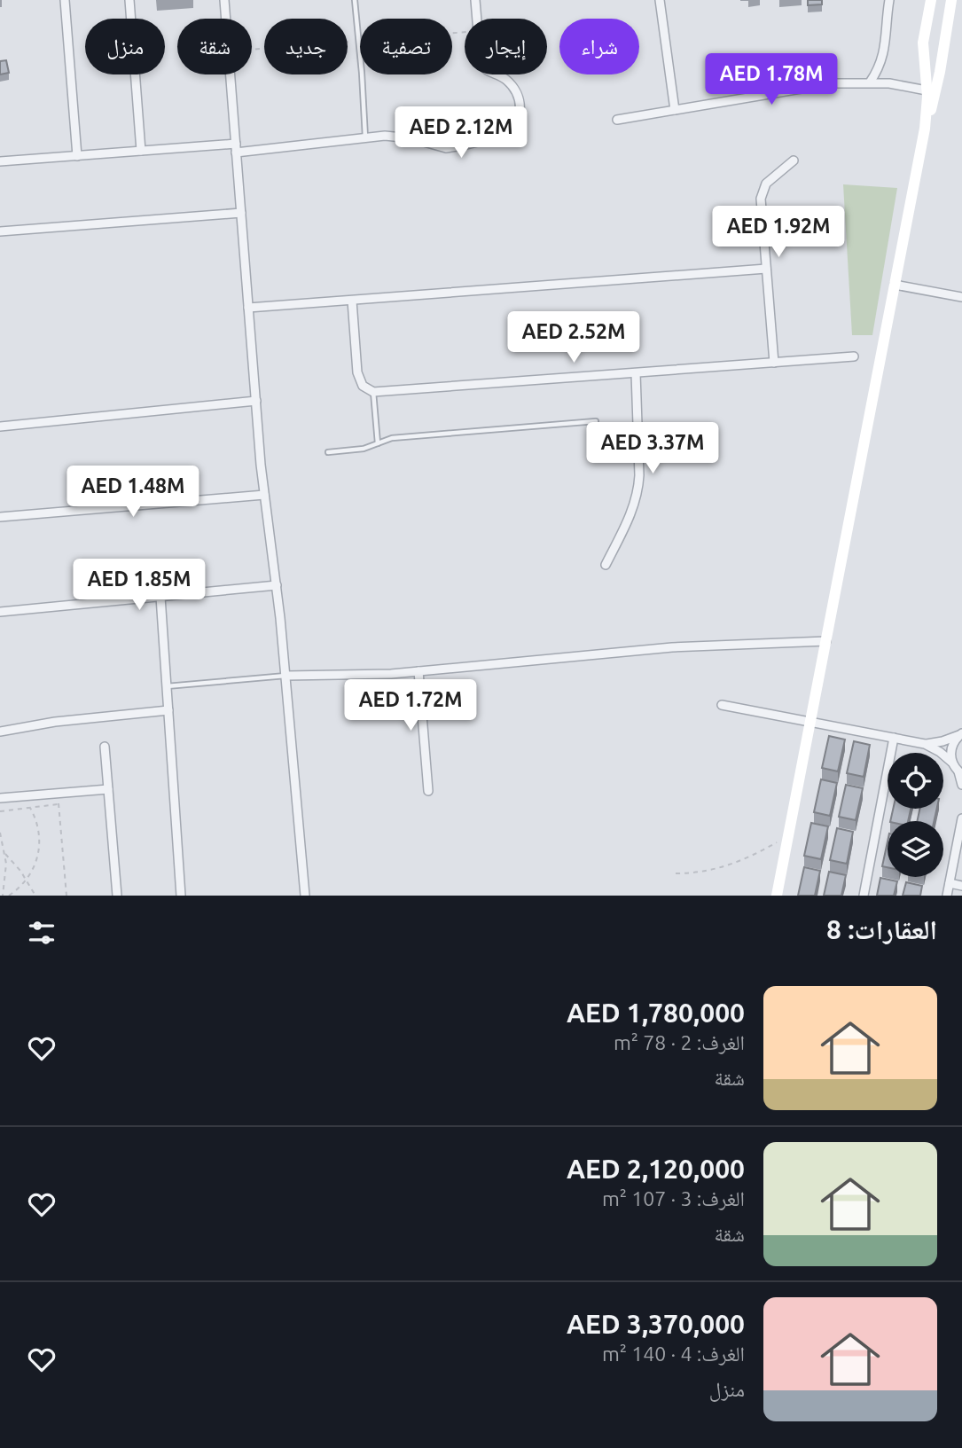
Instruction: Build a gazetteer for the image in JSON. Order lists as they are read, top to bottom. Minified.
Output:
{"page":{"chip":["شراء","إيجار","تصفية","جديد","شقة","منزل"],"price":["AED 1.78M","AED 2.12M","AED 1.92M","AED 2.52M","AED 3.37M","AED 1.48M","AED 1.85M","AED 1.72M"],"heading":"العقارات: 8","list":[{"name":"AED 1,780,000","note":"الغرف: 2 · 78 m² · شقة"},{"name":"AED 2,120,000","note":"الغرف: 3 · 107 m² · شقة"},{"name":"AED 3,370,000","note":"الغرف: 4 · 140 m² · منزل"}]}}
